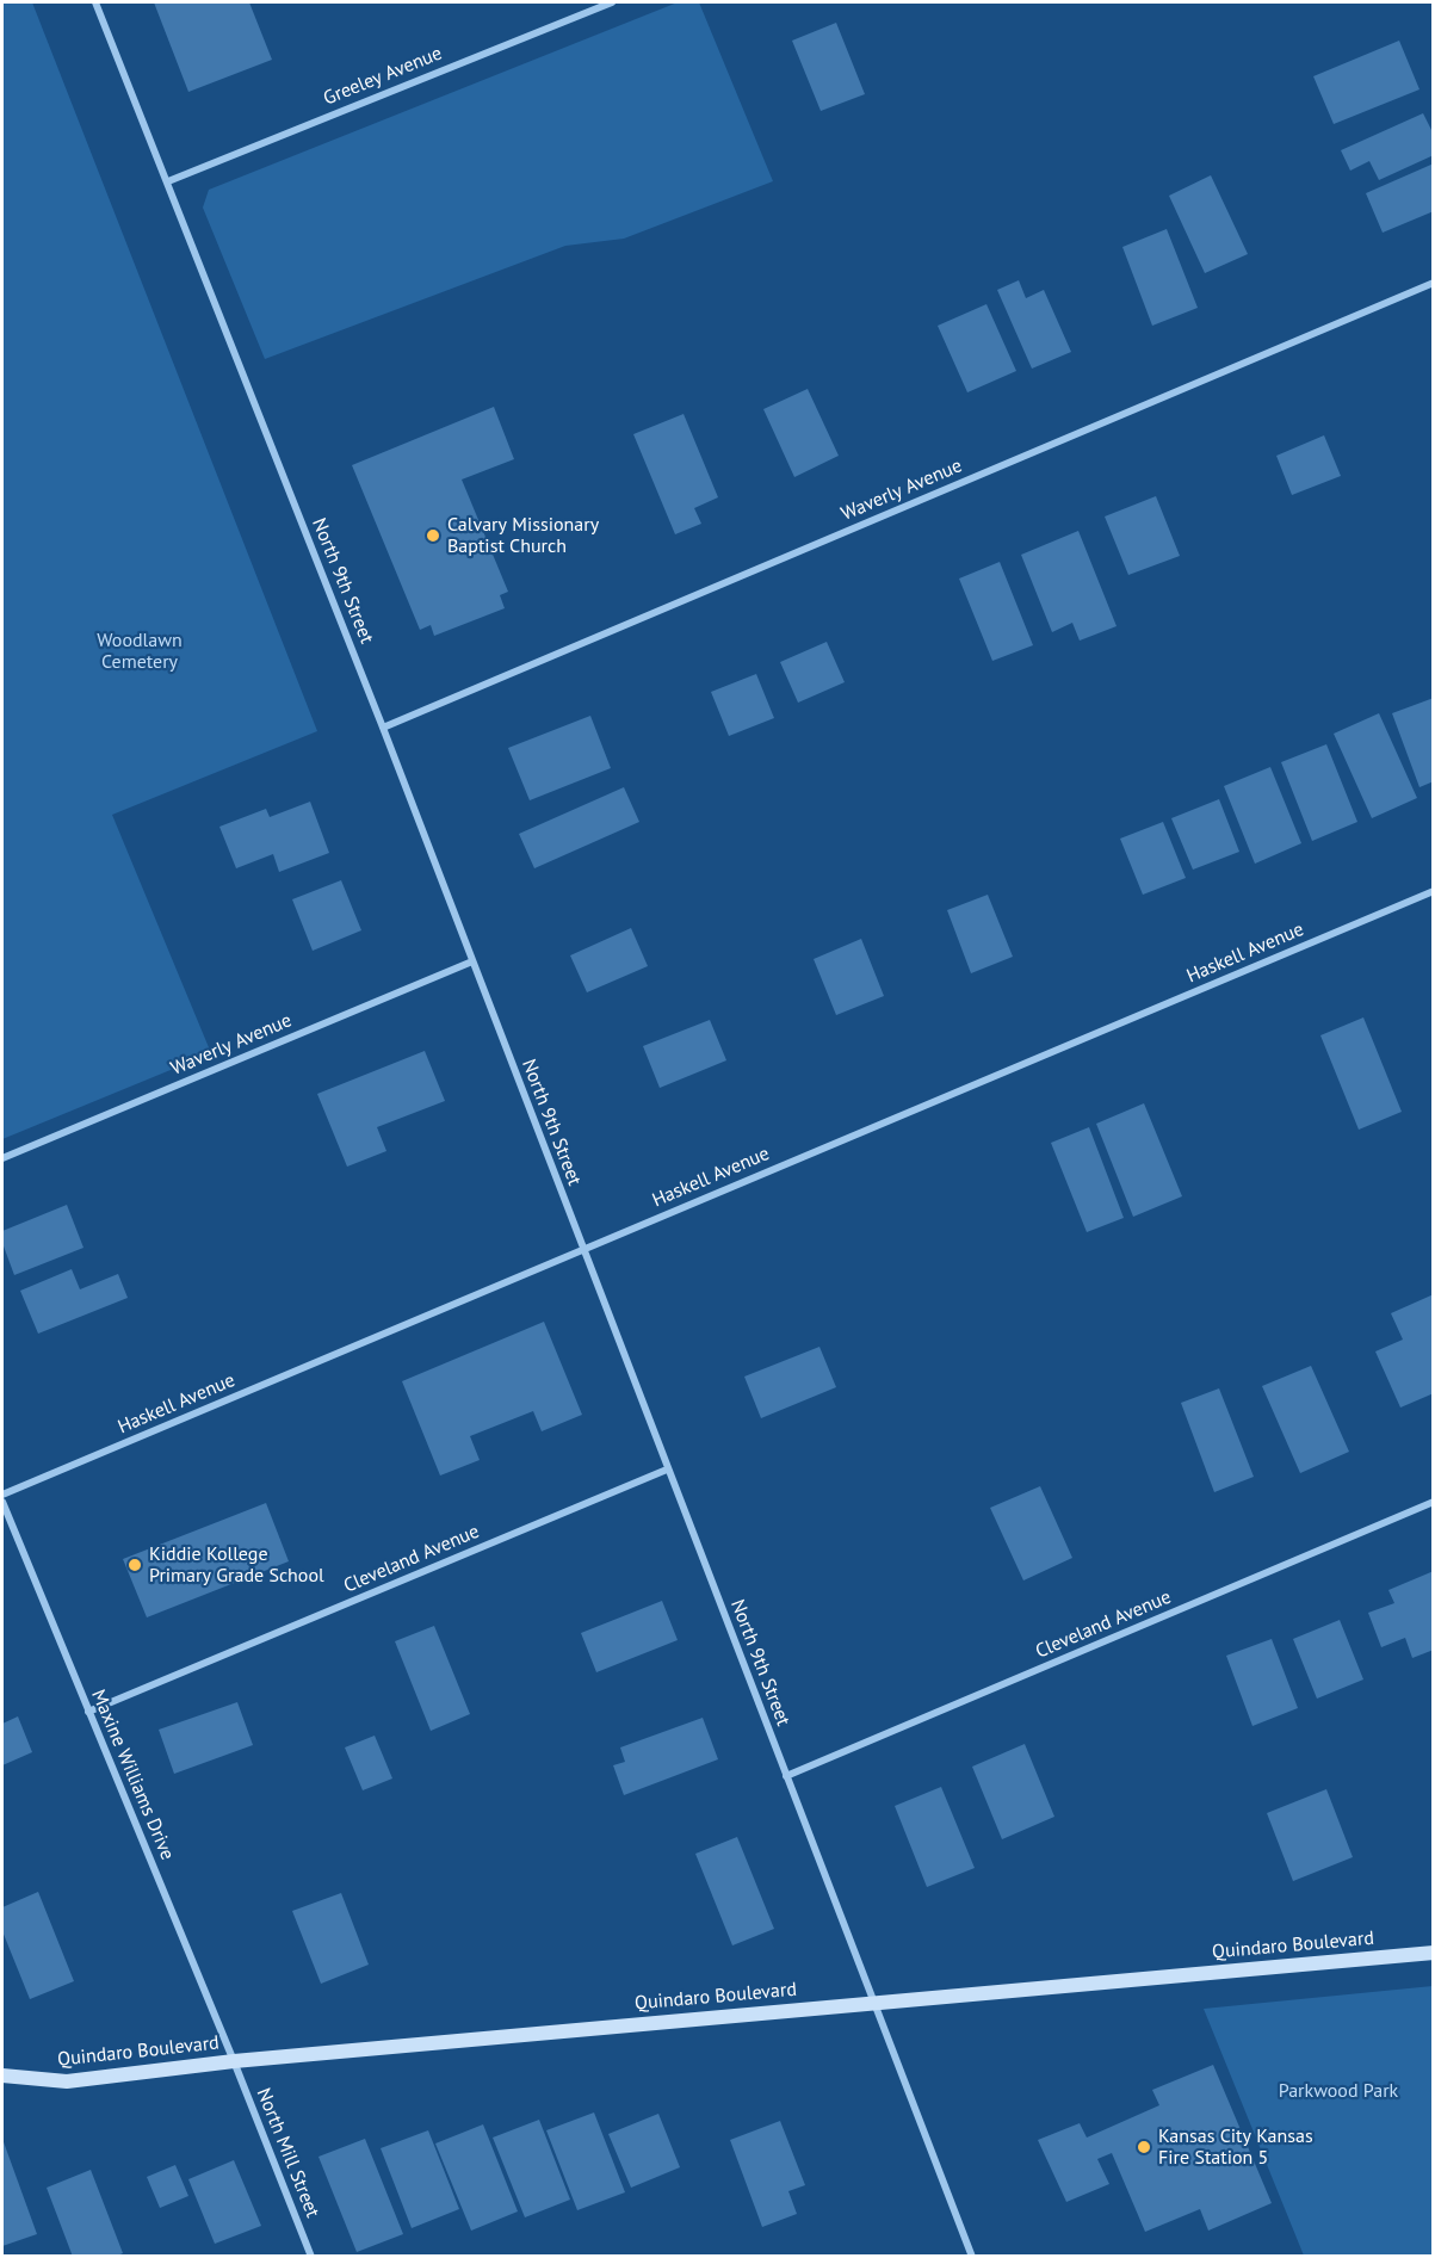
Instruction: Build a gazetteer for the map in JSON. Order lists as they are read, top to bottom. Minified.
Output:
{"streets":{"main road":["Quindaro Boulevard"],"street":["Greeley Avenue","Waverly Avenue","North 9th Street","Haskell Avenue","Cleveland Avenue","Maxine Williams Drive","North Mill Street"]},"crossings":[["Greeley Avenue","North 9th Street"],["Waverly Avenue","North 9th Street"],["North 9th Street","Haskell Avenue"],["North 9th Street","Cleveland Avenue"],["North 9th Street","Quindaro Boulevard"],["Cleveland Avenue","Maxine Williams Drive"],["Maxine Williams Drive","Quindaro Boulevard"],["Maxine Williams Drive","North Mill Street"],["Quindaro Boulevard","North Mill Street"]],"parks":["Woodlawn Cemetery","Parkwood Park"],"places":["Calvary Missionary Baptist Church","Kiddie Kollege Primary Grade School","Kansas City Kansas Fire Station 5"]}
